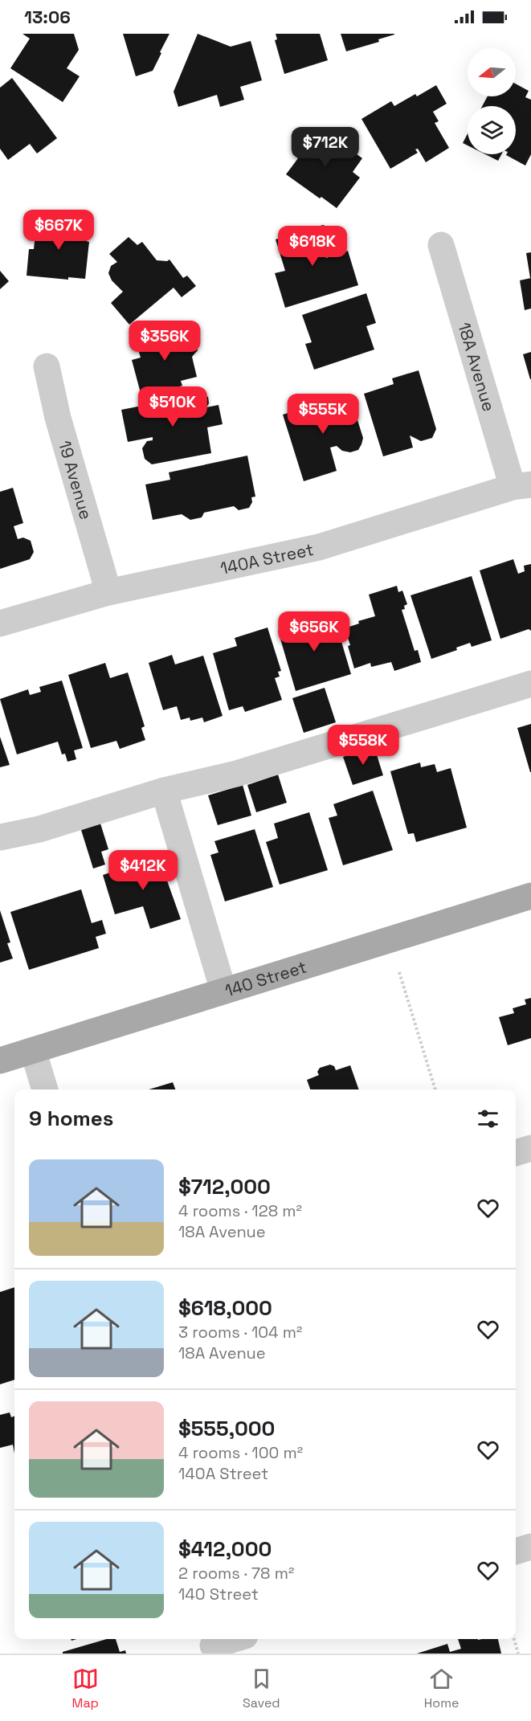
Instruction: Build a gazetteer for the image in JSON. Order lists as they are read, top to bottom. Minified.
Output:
{"streets":{"main road":["140 Street"],"street":["18A Avenue","19 Avenue","140A Street"]},"crossings":[["18A Avenue","140A Street"],["19 Avenue","140A Street"]],"north":"left","page":{"status":"13:06","price":["$712K","$667K","$618K","$356K","$510K","$555K","$656K","$558K","$412K"],"heading":"9 homes","list":[{"name":"$712,000","note":"4 rooms · 128 m² · 18A Avenue"},{"name":"$618,000","note":"3 rooms · 104 m² · 18A Avenue"},{"name":"$555,000","note":"4 rooms · 100 m² · 140A Street"},{"name":"$412,000","note":"2 rooms · 78 m² · 140 Street"}],"tabs":["Map","Saved","Home"]}}
